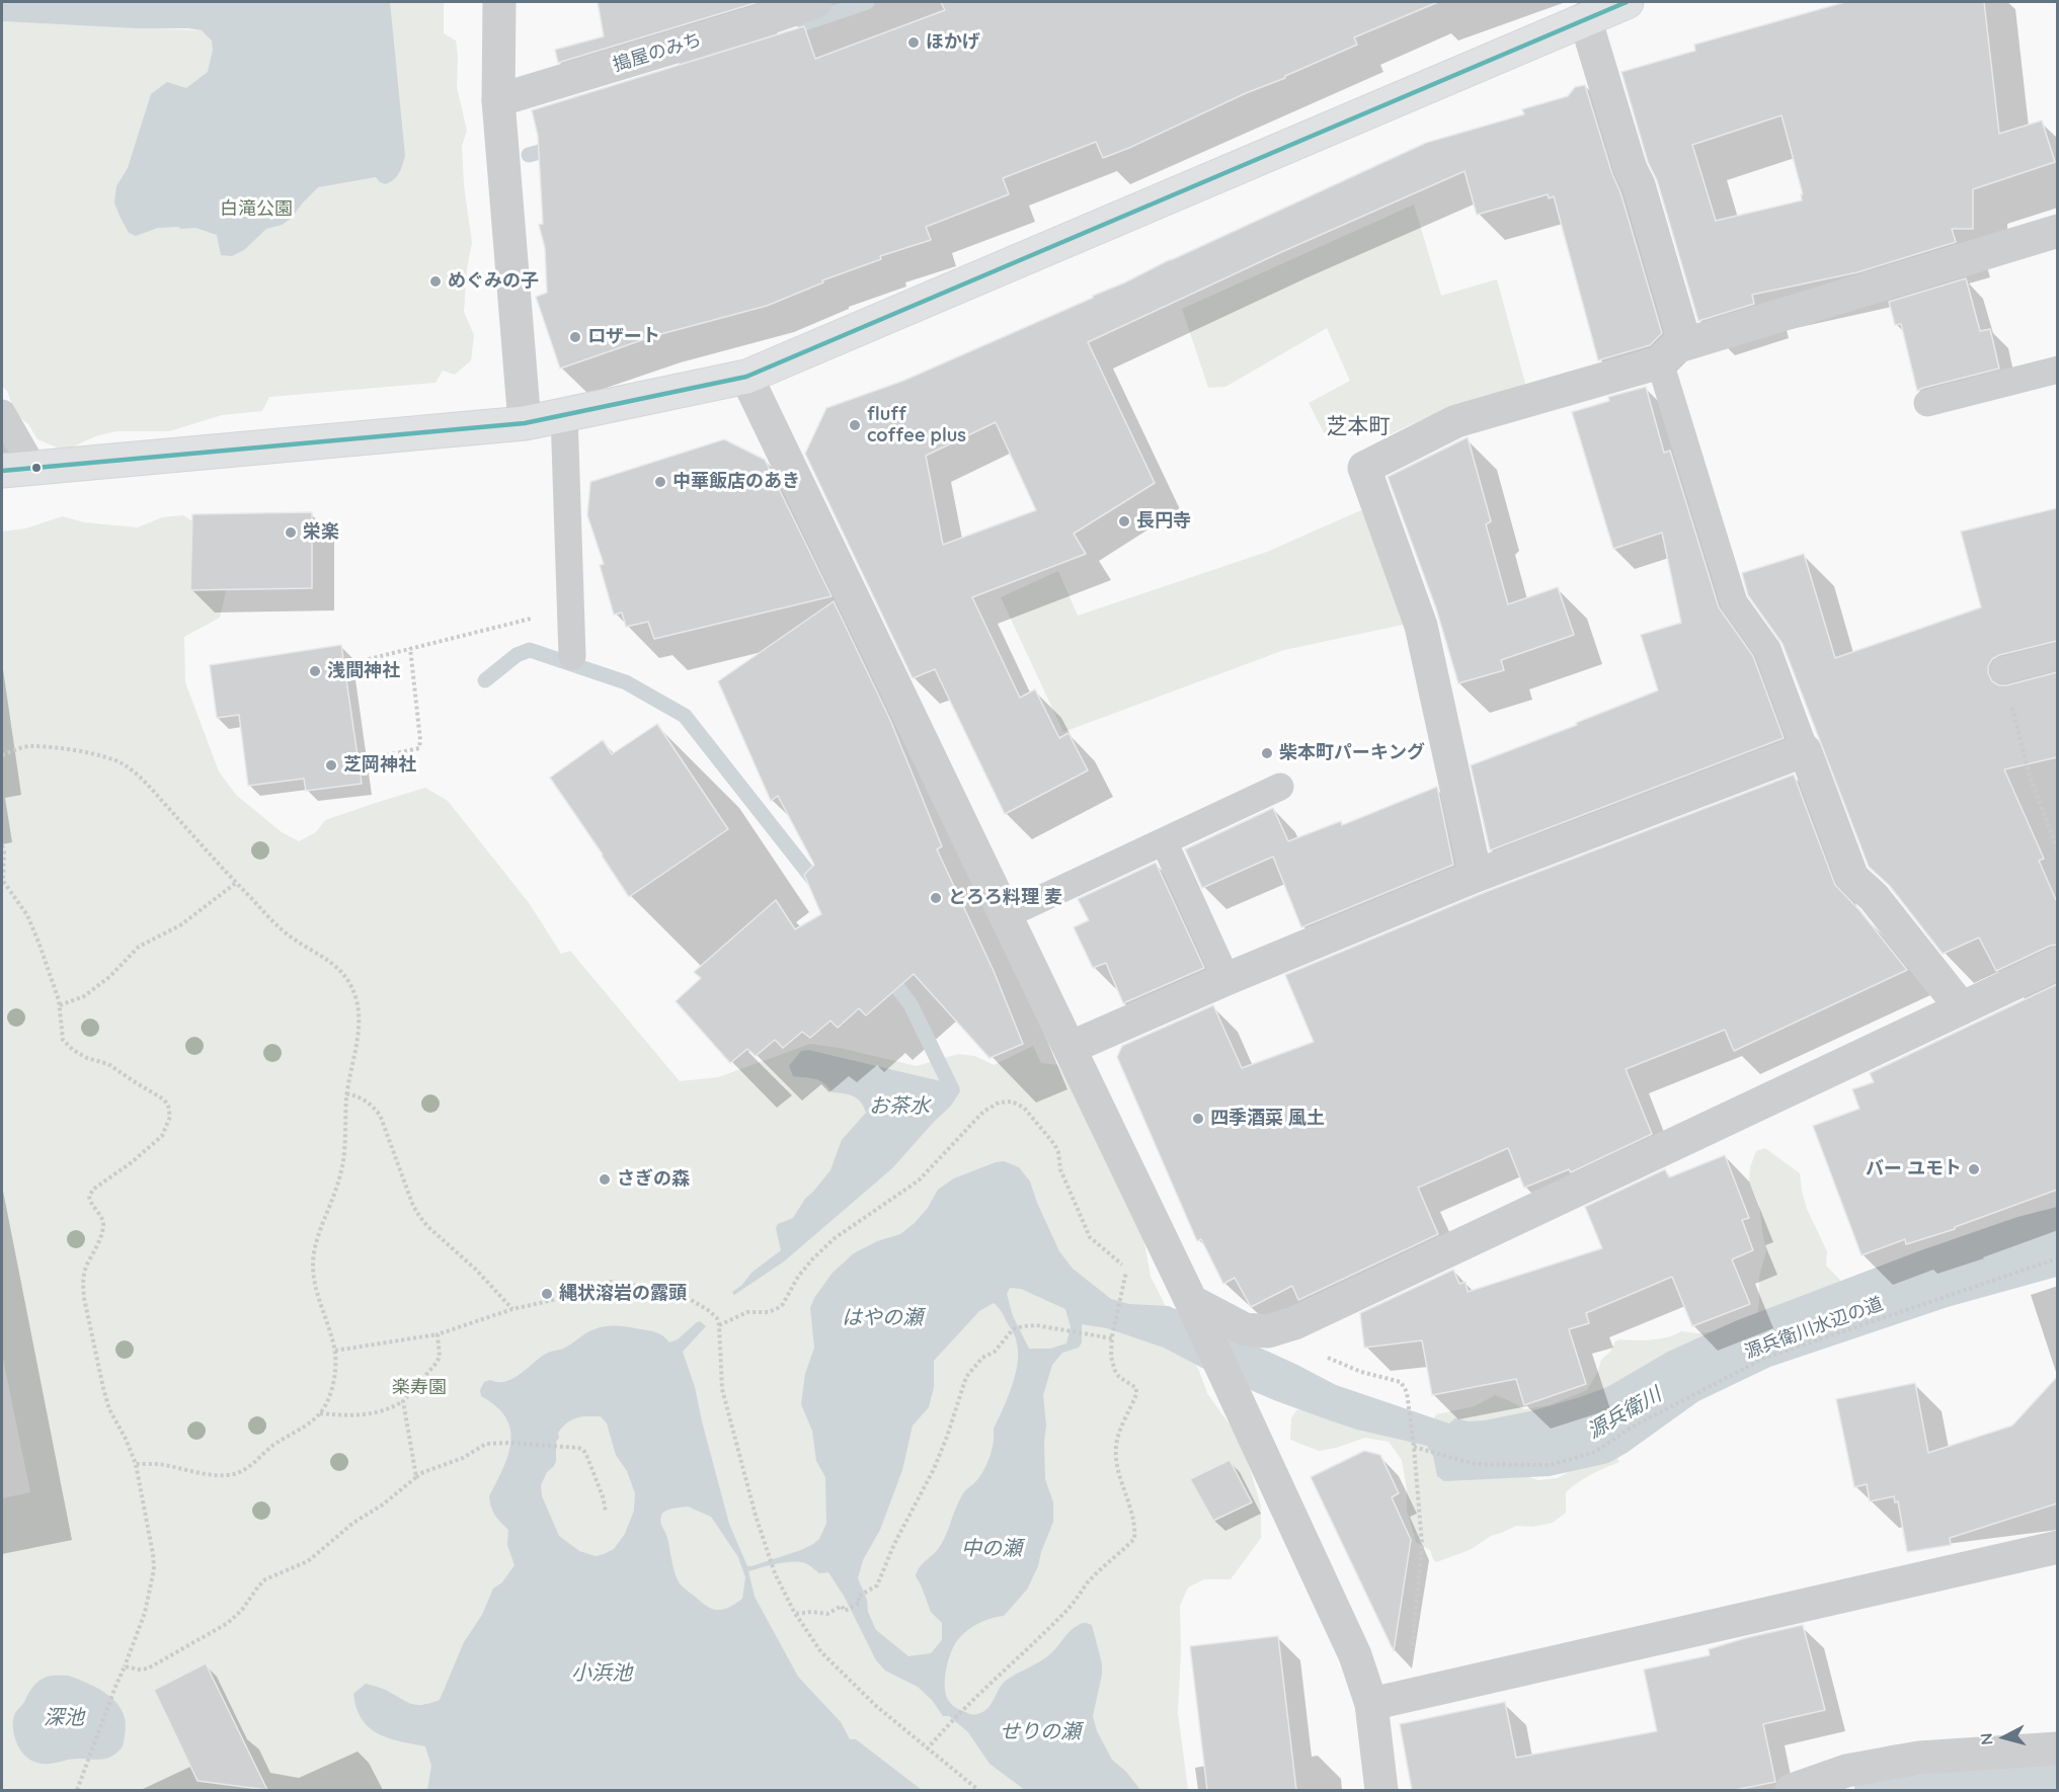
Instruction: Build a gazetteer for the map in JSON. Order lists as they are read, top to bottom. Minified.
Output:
{"streets":{"street":["搗屋のみち"],"path":["源兵衛川水辺の道"]},"districts":["芝本町"],"water":["お茶水","はやの瀬","源兵衛川","中の瀬","小浜池","深池","せりの瀬"],"parks":["白滝公園","楽寿園"],"places":["ほかげ","めぐみの子","ロザート","fluff coffee plus","中華飯店のあき","長円寺","栄楽","浅間神社","柴本町パーキング","芝岡神社","とろろ料理 麦","四季酒菜 風土","バー ユモト","さぎの森","縄状溶岩の露頭"],"north":"left"}
